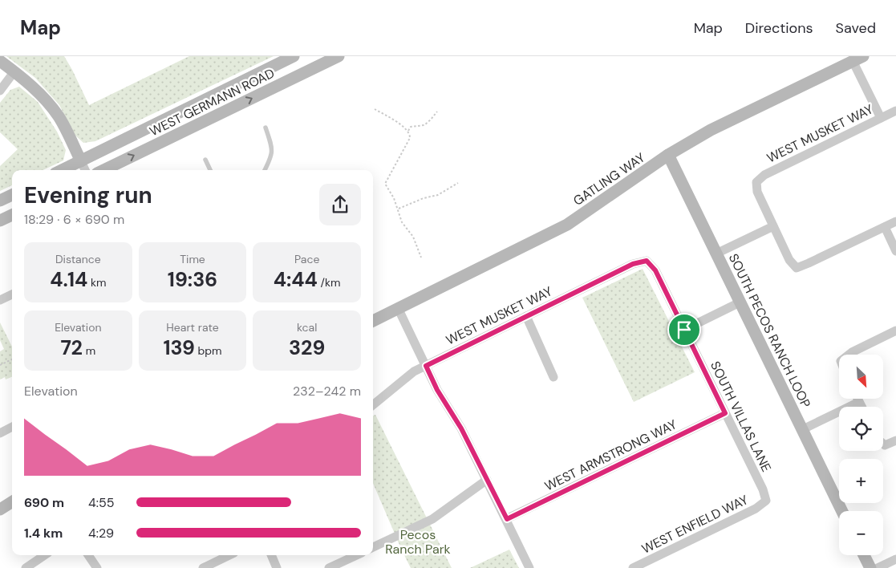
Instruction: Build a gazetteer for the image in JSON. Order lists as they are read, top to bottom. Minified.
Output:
{"streets":{"street":["WEST GERMANN ROAD","WEST MUSKET WAY","GATLING WAY","SOUTH PECOS RANCH LOOP","SOUTH VILLAS LANE","WEST ARMSTRONG WAY","WEST ENFIELD WAY"]},"crossings":[["WEST MUSKET WAY","SOUTH VILLAS LANE"],["GATLING WAY","SOUTH PECOS RANCH LOOP"],["SOUTH VILLAS LANE","WEST ARMSTRONG WAY"],["SOUTH VILLAS LANE","WEST ENFIELD WAY"]],"parks":["Pecos Ranch Park"],"north":"bottom right","page":{"header":"Map","nav":["Map","Directions","Saved"],"heading":["Evening run","18:29 · 6 × 690 m"],"stats":[["Distance","4.14 km"],["Time","19:36"],["Pace","4:44 /km"],["Elevation","72 m"],["Heart rate","139 bpm"],["kcal","329"]],"map_buttons":["+","−"],"chart":["Elevation","232–242 m"],"list":[{"name":"690 m","note":"4:55"},{"name":"1.4 km","note":"4:29"}]}}
